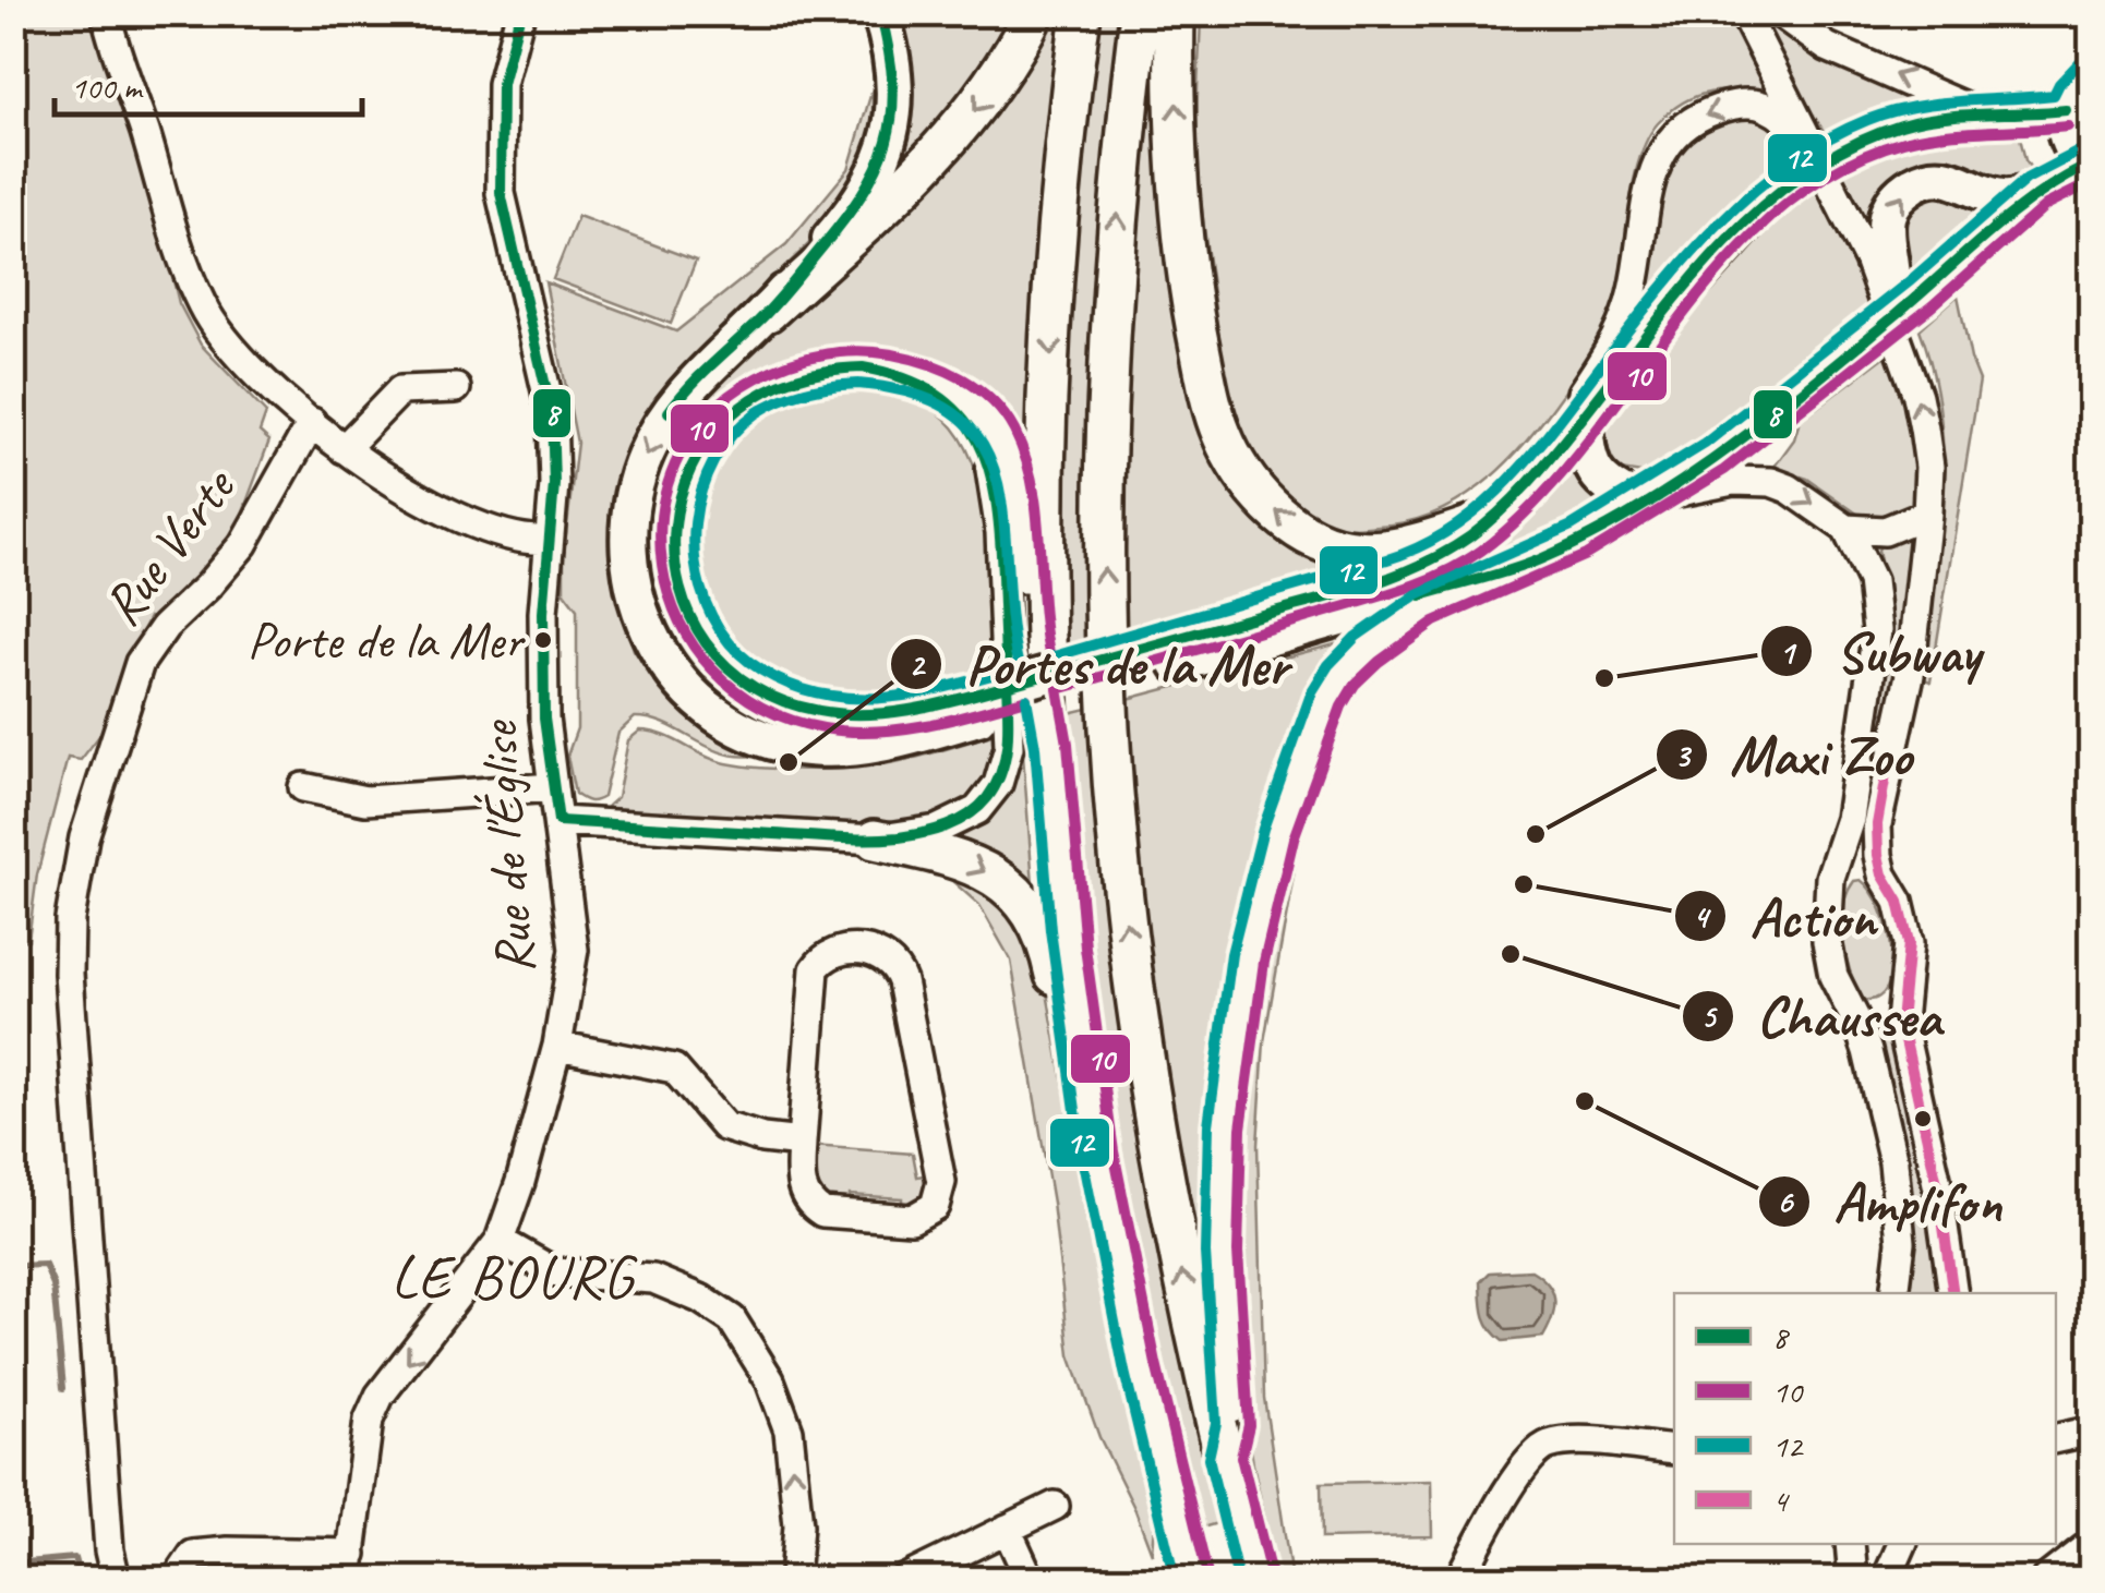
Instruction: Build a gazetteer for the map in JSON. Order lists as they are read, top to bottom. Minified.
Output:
{"streets":{"street":["Rue Verte","Rue de l'Église"]},"districts":["LE BOURG"],"places":["Porte de la Mer","Subway","Portes de la Mer","Maxi Zoo","Action","Chaussea","Amplifon"],"lines":["transit line 8","transit line 12","transit line 10","transit line 4"],"legend":["8","10","12","4"],"scale_bar":"100 m"}
